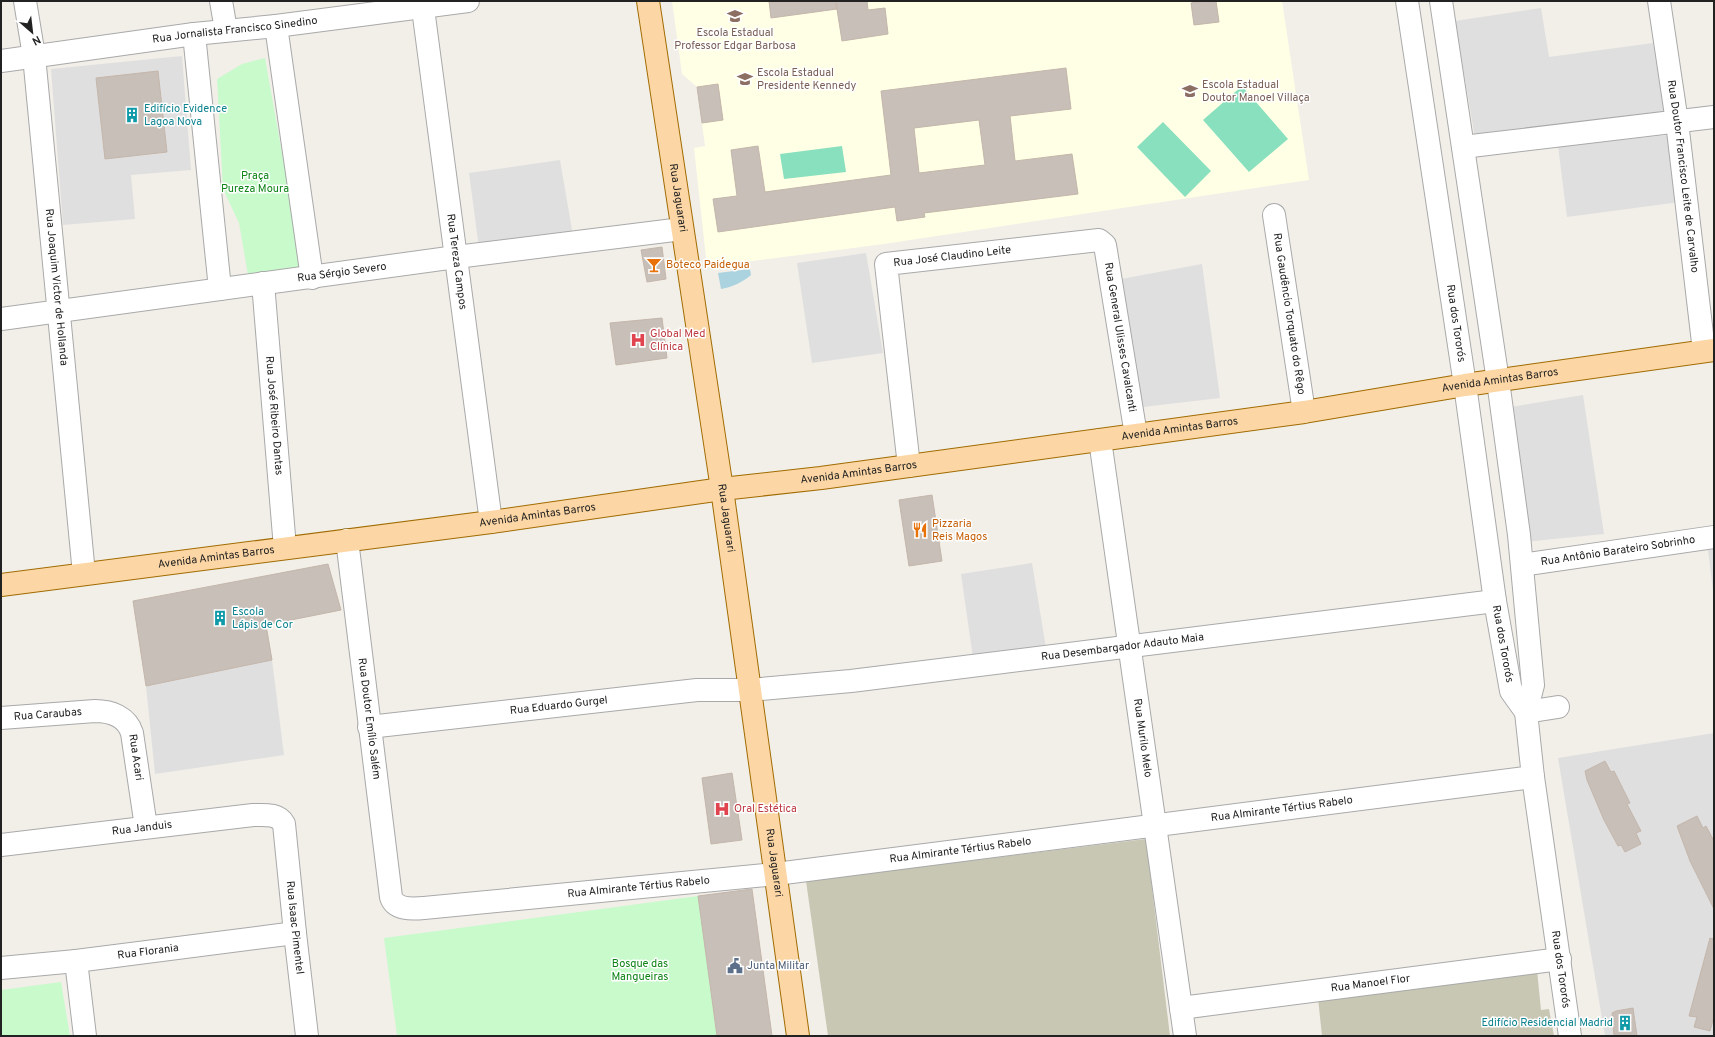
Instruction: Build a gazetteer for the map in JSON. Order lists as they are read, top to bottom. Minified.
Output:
{"streets":{"main road":["Rua Jaguarari","Avenida Amintas Barros"],"street":["Rua Jornalista Francisco Sinedino","Rua Doutor Francisco Leite de Carvalho","Rua José Claudino Leite","Rua Tereza Campos","Rua Sérgio Severo","Rua Joaquim Victor de Hollanda","Rua Gaudêncio Torquato do Rêgo","Rua dos Tororós","Rua General Ulisses Cavalcanti","Rua José Ribeiro Dantas","Rua Antônio Barateiro Sobrinho","Rua Desembargador Adauto Maia","Rua Eduardo Gurgel","Rua Caraubas","Rua Doutor Emílio Salém","Rua Murilo Melo","Rua Acari","Rua Almirante Tértius Rabelo","Rua Janduis","Rua Isaac Pimentel","Rua Florania","Rua Manoel Flor"]},"crossings":[["Rua Jornalista Francisco Sinedino","Rua Tereza Campos"],["Rua Jornalista Francisco Sinedino","Rua Joaquim Victor de Hollanda"],["Rua Doutor Francisco Leite de Carvalho","Avenida Amintas Barros"],["Rua Jaguarari","Rua Sérgio Severo"],["Rua Jaguarari","Avenida Amintas Barros"],["Rua Jaguarari","Rua Desembargador Adauto Maia"],["Rua Jaguarari","Rua Eduardo Gurgel"],["Rua Jaguarari","Rua Almirante Tértius Rabelo"],["Rua José Claudino Leite","Rua General Ulisses Cavalcanti"],["Rua José Claudino Leite","Avenida Amintas Barros"],["Rua Tereza Campos","Rua Sérgio Severo"],["Rua Tereza Campos","Avenida Amintas Barros"],["Rua Sérgio Severo","Rua Joaquim Victor de Hollanda"],["Rua Sérgio Severo","Rua José Ribeiro Dantas"],["Rua Joaquim Victor de Hollanda","Avenida Amintas Barros"],["Rua Gaudêncio Torquato do Rêgo","Avenida Amintas Barros"],["Rua dos Tororós","Avenida Amintas Barros"],["Rua dos Tororós","Rua Antônio Barateiro Sobrinho"],["Rua dos Tororós","Rua Desembargador Adauto Maia"],["Rua dos Tororós","Rua Almirante Tértius Rabelo"],["Rua dos Tororós","Rua Manoel Flor"],["Rua General Ulisses Cavalcanti","Avenida Amintas Barros"],["Avenida Amintas Barros","Rua José Ribeiro Dantas"],["Avenida Amintas Barros","Rua Doutor Emílio Salém"],["Avenida Amintas Barros","Rua Murilo Melo"],["Rua Desembargador Adauto Maia","Rua Eduardo Gurgel"],["Rua Desembargador Adauto Maia","Rua Murilo Melo"],["Rua Eduardo Gurgel","Rua Doutor Emílio Salém"],["Rua Caraubas","Rua Acari"],["Rua Doutor Emílio Salém","Rua Almirante Tértius Rabelo"],["Rua Murilo Melo","Rua Almirante Tértius Rabelo"],["Rua Murilo Melo","Rua Manoel Flor"],["Rua Acari","Rua Janduis"],["Rua Janduis","Rua Isaac Pimentel"],["Rua Isaac Pimentel","Rua Florania"]],"parks":["Praça Pureza Moura","Bosque das Mangueiras"],"places":{"school or university":["Escola Estadual Professor Edgar Barbosa","Escola Estadual Presidente Kennedy","Escola Estadual Doutor Manoel Villaça"],"building":["Edifício Evidence Lagoa Nova","Escola Lápis de Cor","Edifício Residencial Madrid"],"bar":["Boteco Paid´egua"],"hospital":["Global Med Clínica","Oral Estética"],"restaurant":["Pizzaria Reis Magos"],"public building":["Junta Militar"]},"north":"bottom right"}
